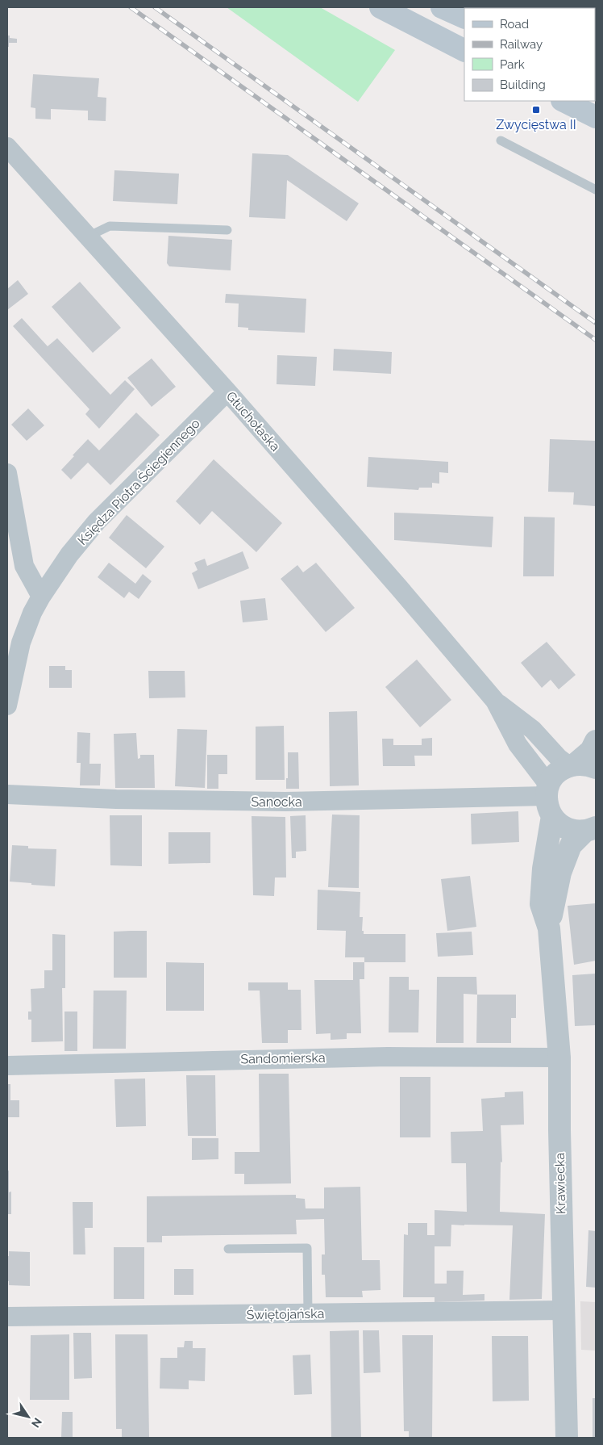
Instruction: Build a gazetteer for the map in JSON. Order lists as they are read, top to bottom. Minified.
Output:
{"streets":{"street":["Głuchołaska","Księdza Piotra Ściegiennego","Sanocka","Sandomierska","Krawiecka","Świętojańska"]},"crossings":[["Głuchołaska","Księdza Piotra Ściegiennego"],["Głuchołaska","Sanocka"],["Głuchołaska","Krawiecka"],["Sanocka","Krawiecka"],["Sandomierska","Krawiecka"],["Krawiecka","Świętojańska"]],"places":{"transit":["Zwycięstwa II"]},"legend":["Road","Railway","Park","Building"],"north":"bottom right"}
